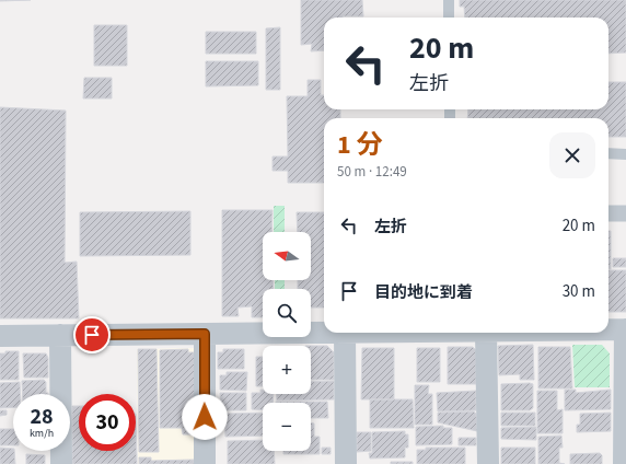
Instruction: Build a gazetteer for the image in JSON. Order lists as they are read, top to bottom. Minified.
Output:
{"north":"left","page":{"turn":["20 m","左折"],"heading":["1 分","50 m · 12:49"],"list":[{"name":"左折","value":"20 m"},{"name":"目的地に到着","value":"30 m"}],"map_buttons":["+","−"],"speed":"28 km/h","limit":"30"}}
